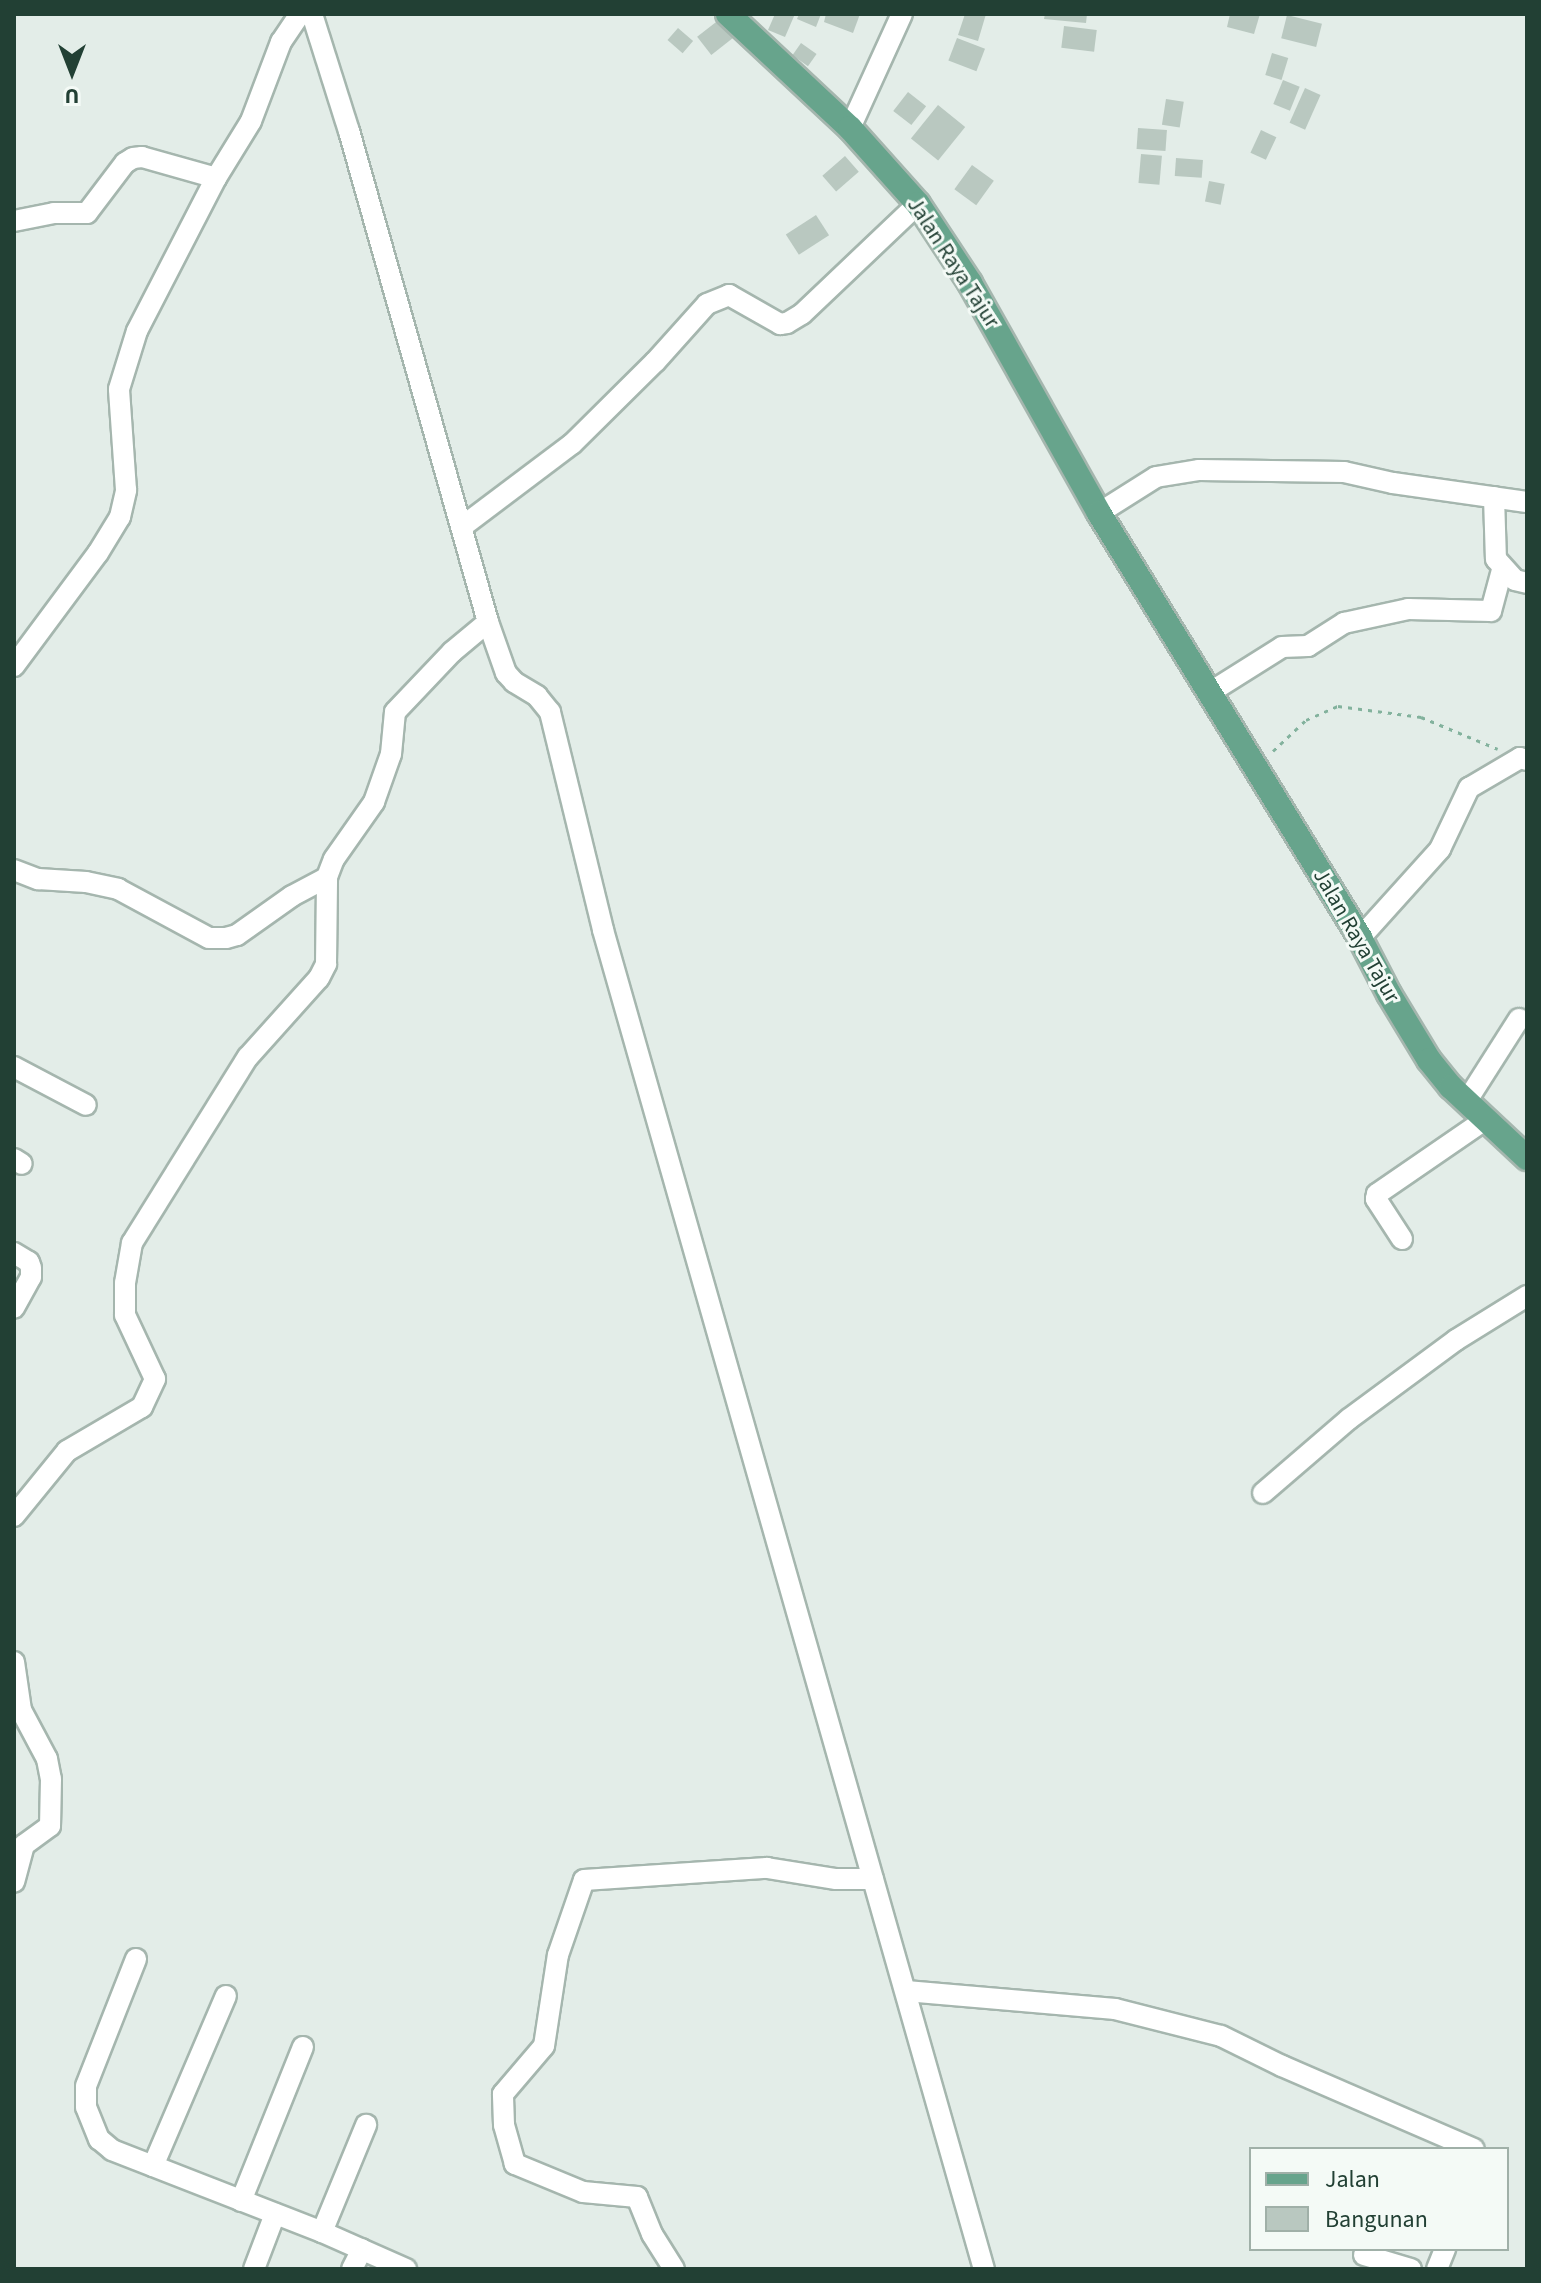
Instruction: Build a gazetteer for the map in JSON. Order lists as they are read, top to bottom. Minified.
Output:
{"streets":{"main road":["Jalan Raya Tajur"]},"legend":["Jalan","Bangunan"],"north":"bottom"}
